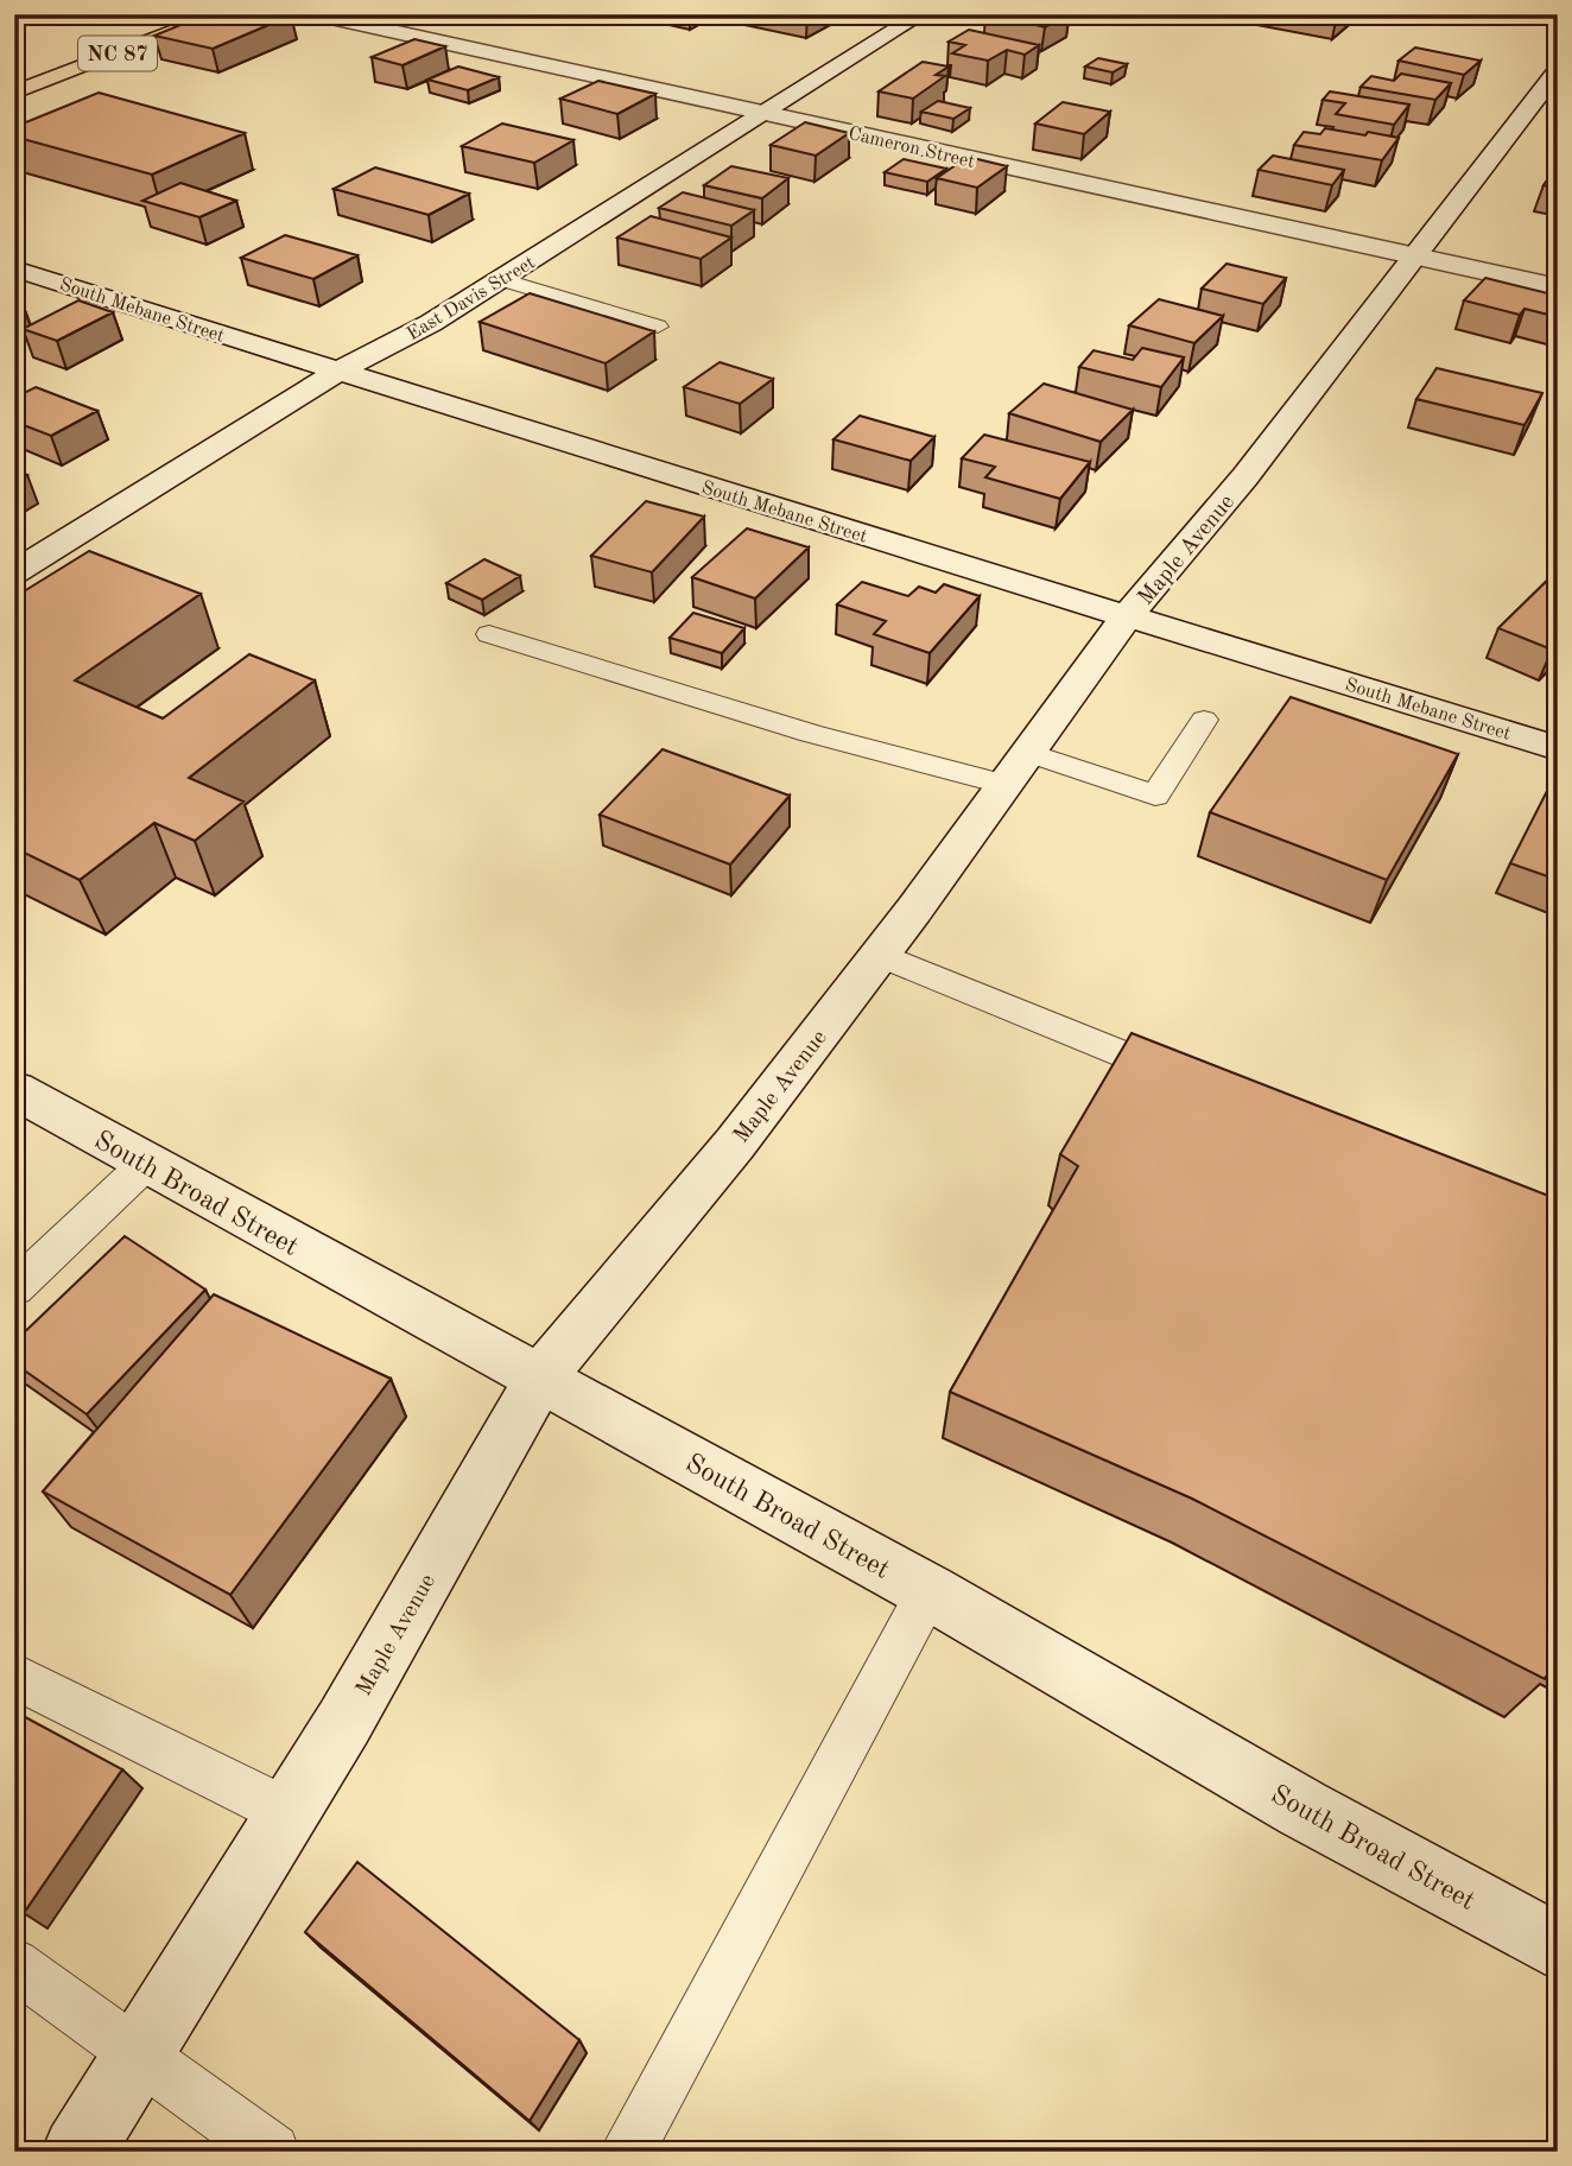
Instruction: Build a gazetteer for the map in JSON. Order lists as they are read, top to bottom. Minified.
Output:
{"streets":{"highway":["NC 87"],"street":["Cameron Street","East Davis Street","South Mebane Street","Maple Avenue","South Broad Street"]},"crossings":[["Cameron Street","East Davis Street"],["Cameron Street","Maple Avenue"],["East Davis Street","South Mebane Street"],["South Mebane Street","Maple Avenue"],["Maple Avenue","South Broad Street"]]}
